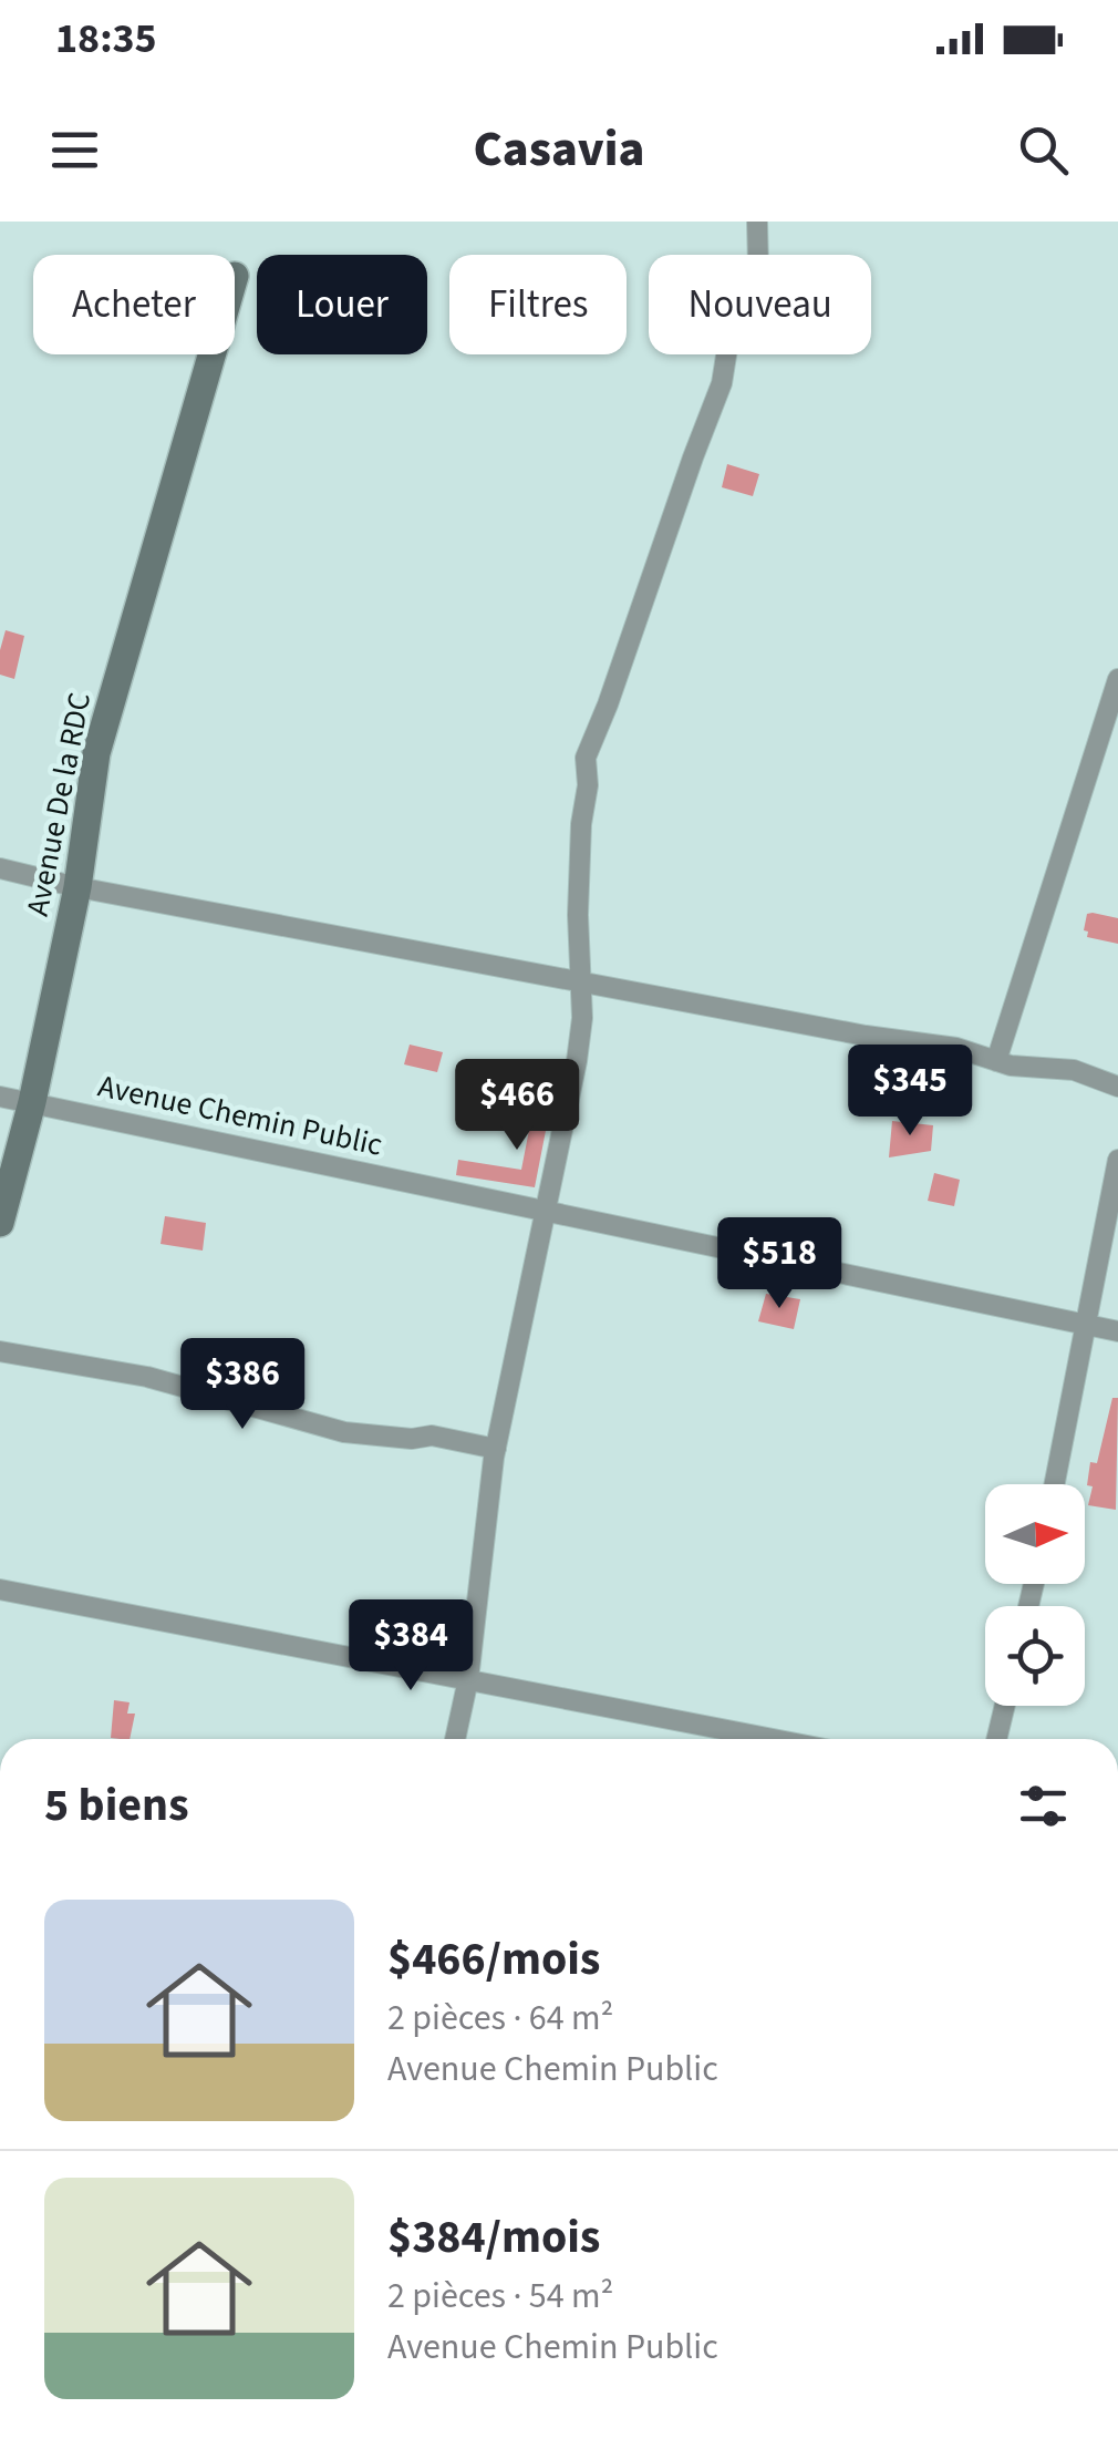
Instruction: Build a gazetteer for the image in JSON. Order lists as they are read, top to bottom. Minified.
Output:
{"streets":{"street":["Avenue De la RDC","Avenue Chemin Public"]},"crossings":[["Avenue De la RDC","Avenue Chemin Public"]],"north":"right","page":{"status":"18:35","header":"Casavia","chip":["Acheter","Louer","Filtres","Nouveau"],"price":["$345","$466","$518","$386","$384"],"heading":"5 biens","list":[{"name":"$466/mois","note":"2 pièces · 64 m² · Avenue Chemin Public"},{"name":"$384/mois","note":"2 pièces · 54 m² · Avenue Chemin Public"}]}}
